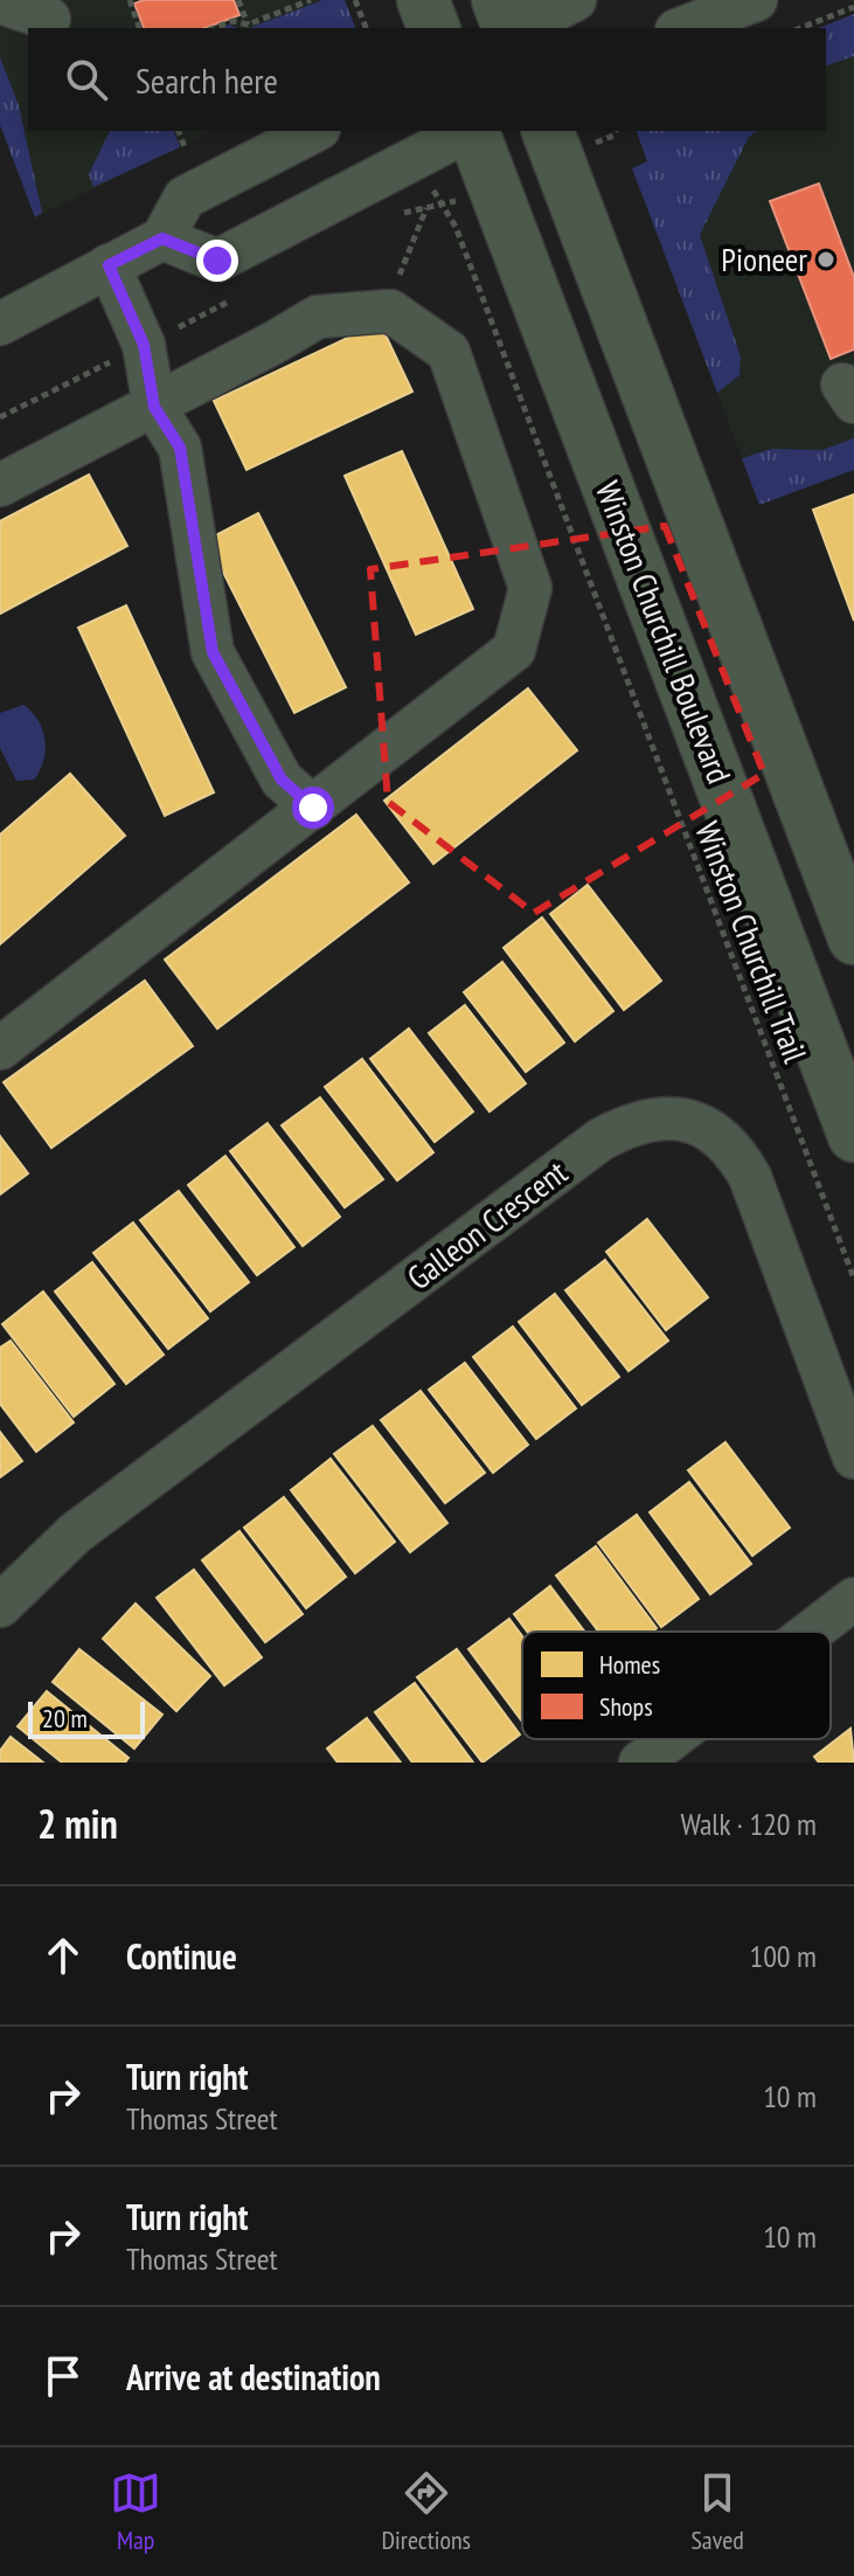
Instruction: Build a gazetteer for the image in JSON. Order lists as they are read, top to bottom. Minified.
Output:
{"streets":{"main road":["Winston Churchill Boulevard"],"street":["Galleon Crescent"],"path":["Winston Churchill Trail"]},"places":["Pioneer"],"legend":["Homes","Shops"],"scale_bar":"20 m","page":{"search":"Search here","scale":"20 m","heading":["2 min","Walk · 120 m"],"list":[["Continue","100 m"],["Turn right","Thomas Street","10 m"],["Turn right","Thomas Street","10 m"],"Arrive at destination"],"nav":["Map","Directions","Saved"]}}
